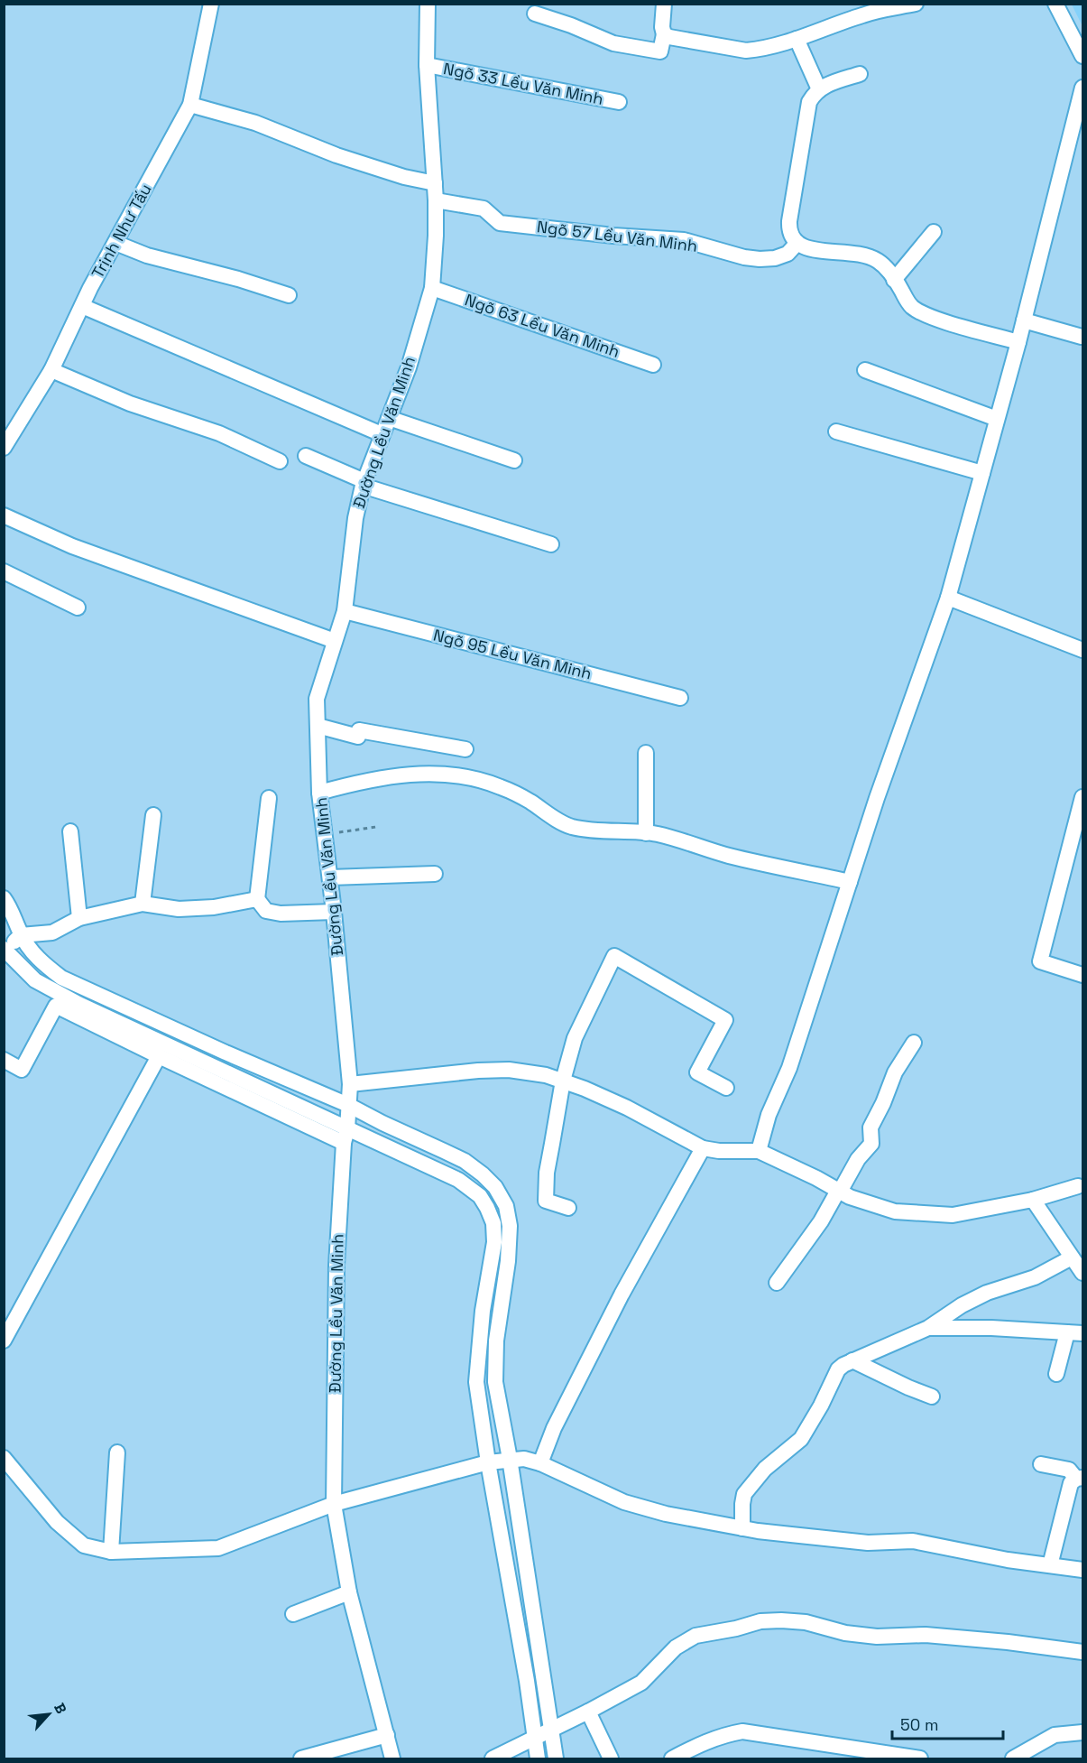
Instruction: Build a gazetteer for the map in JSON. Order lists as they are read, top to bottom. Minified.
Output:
{"streets":{"street":["Ngõ 33 Lều Văn Minh","Trịnh Như Tấu","Ngõ 57 Lều Văn Minh","Ngõ 63 Lều Văn Minh","Đường Lều Văn Minh","Ngõ 95 Lều Văn Minh"]},"crossings":[["Ngõ 33 Lều Văn Minh","Đường Lều Văn Minh"],["Ngõ 57 Lều Văn Minh","Đường Lều Văn Minh"],["Ngõ 63 Lều Văn Minh","Đường Lều Văn Minh"],["Đường Lều Văn Minh","Ngõ 95 Lều Văn Minh"]],"scale_bar":"50 m","north":"top right"}
